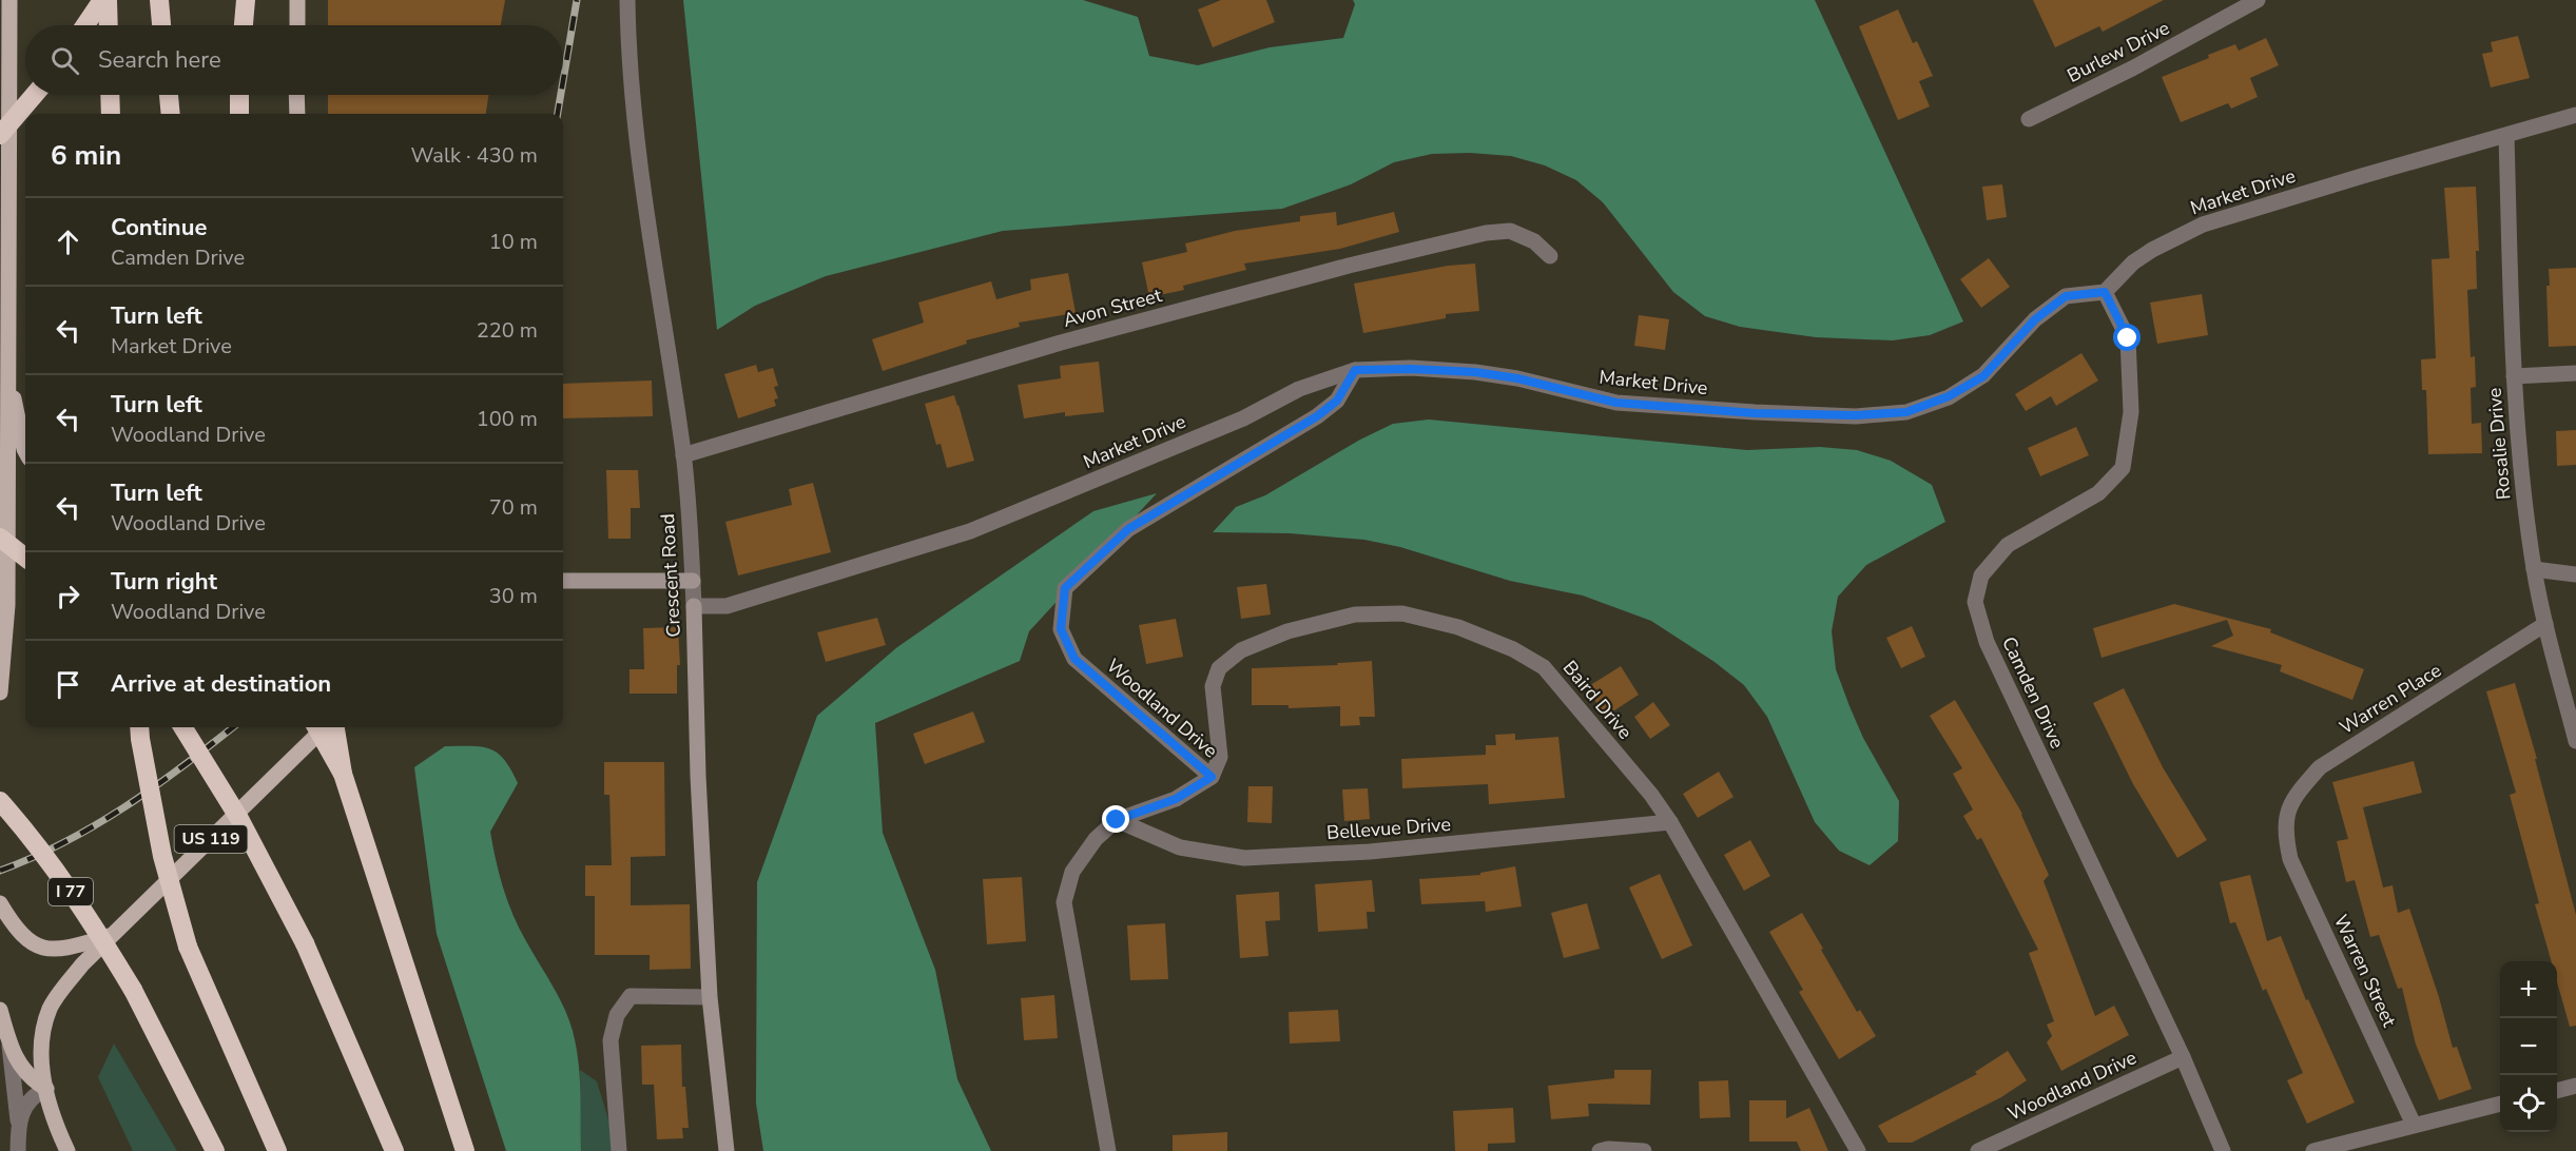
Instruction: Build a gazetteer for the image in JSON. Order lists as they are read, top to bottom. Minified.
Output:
{"streets":{"highway":["I 77"],"main road":["US 119"],"street":["Burlew Drive","Market Drive","Avon Street","Rosalie Drive","Crescent Road","Camden Drive","Warren Place","Baird Drive","Woodland Drive","Bellevue Drive","Warren Street"]},"crossings":[["Market Drive","Rosalie Drive"],["Market Drive","Crescent Road"],["Market Drive","Camden Drive"],["Market Drive","Woodland Drive"],["Avon Street","Crescent Road"],["Rosalie Drive","Warren Place"],["Camden Drive","Woodland Drive"],["Warren Place","Warren Street"],["Baird Drive","Woodland Drive"],["Baird Drive","Bellevue Drive"],["Woodland Drive","Bellevue Drive"]],"page":{"search":"Search here","heading":["6 min","Walk · 430 m"],"list":[["Continue","Camden Drive","10 m"],["Turn left","Market Drive","220 m"],["Turn left","Woodland Drive","100 m"],["Turn left","Woodland Drive","70 m"],["Turn right","Woodland Drive","30 m"],"Arrive at destination"],"map_buttons":["+","−"]}}
